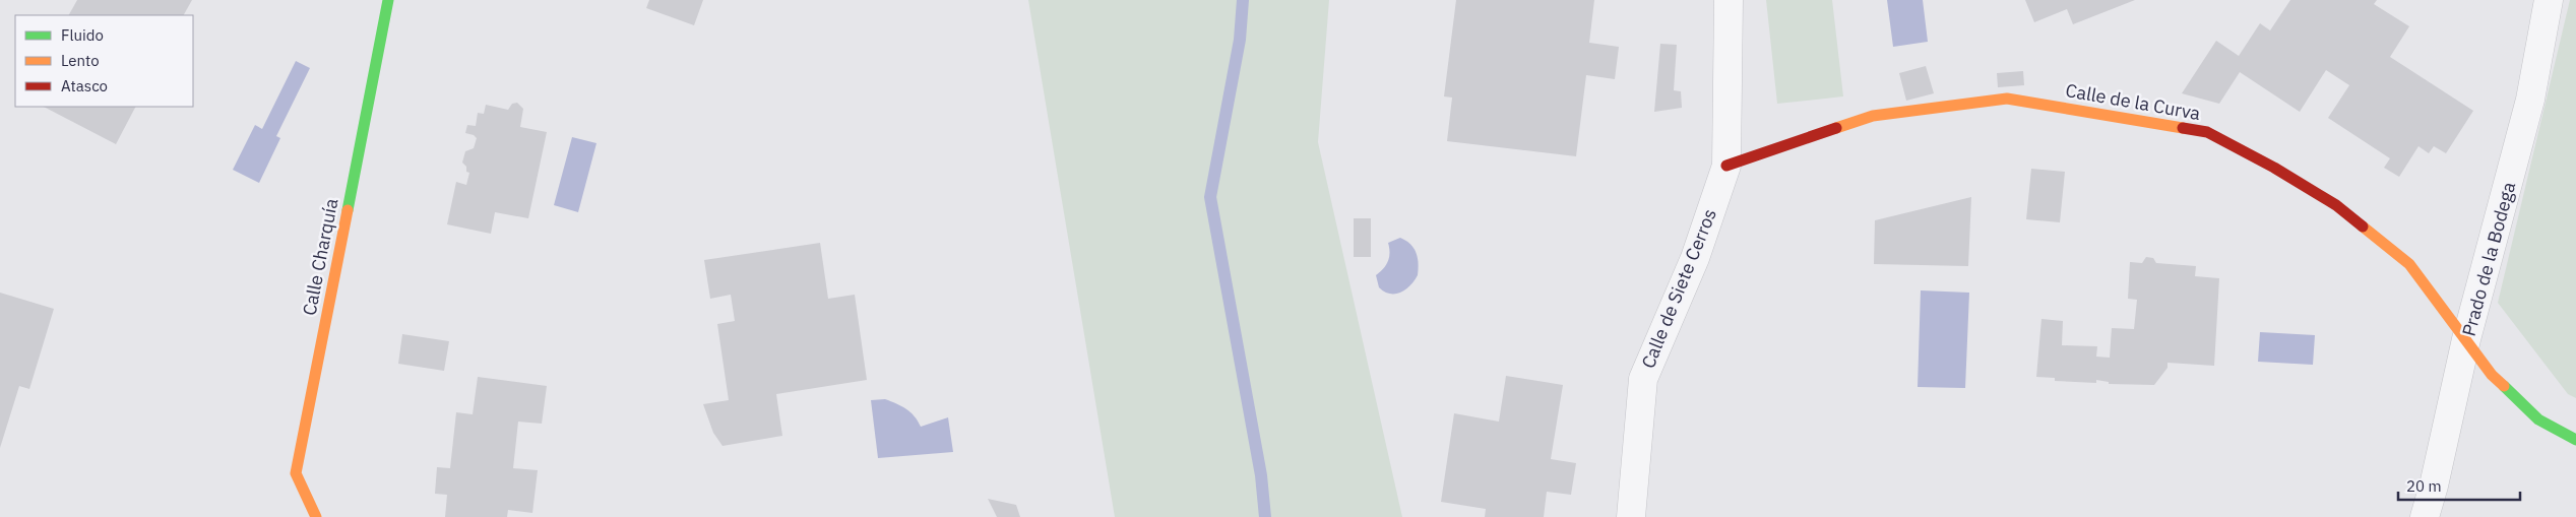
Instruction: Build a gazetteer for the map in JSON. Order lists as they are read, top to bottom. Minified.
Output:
{"streets":{"street":["Calle de la Curva","Calle Charquía","Prado de la Bodega","Calle de Siete Cerros"]},"crossings":[["Calle de la Curva","Prado de la Bodega"],["Calle de la Curva","Calle de Siete Cerros"]],"legend":["Fluido","Lento","Atasco"],"scale_bar":"20 m"}
